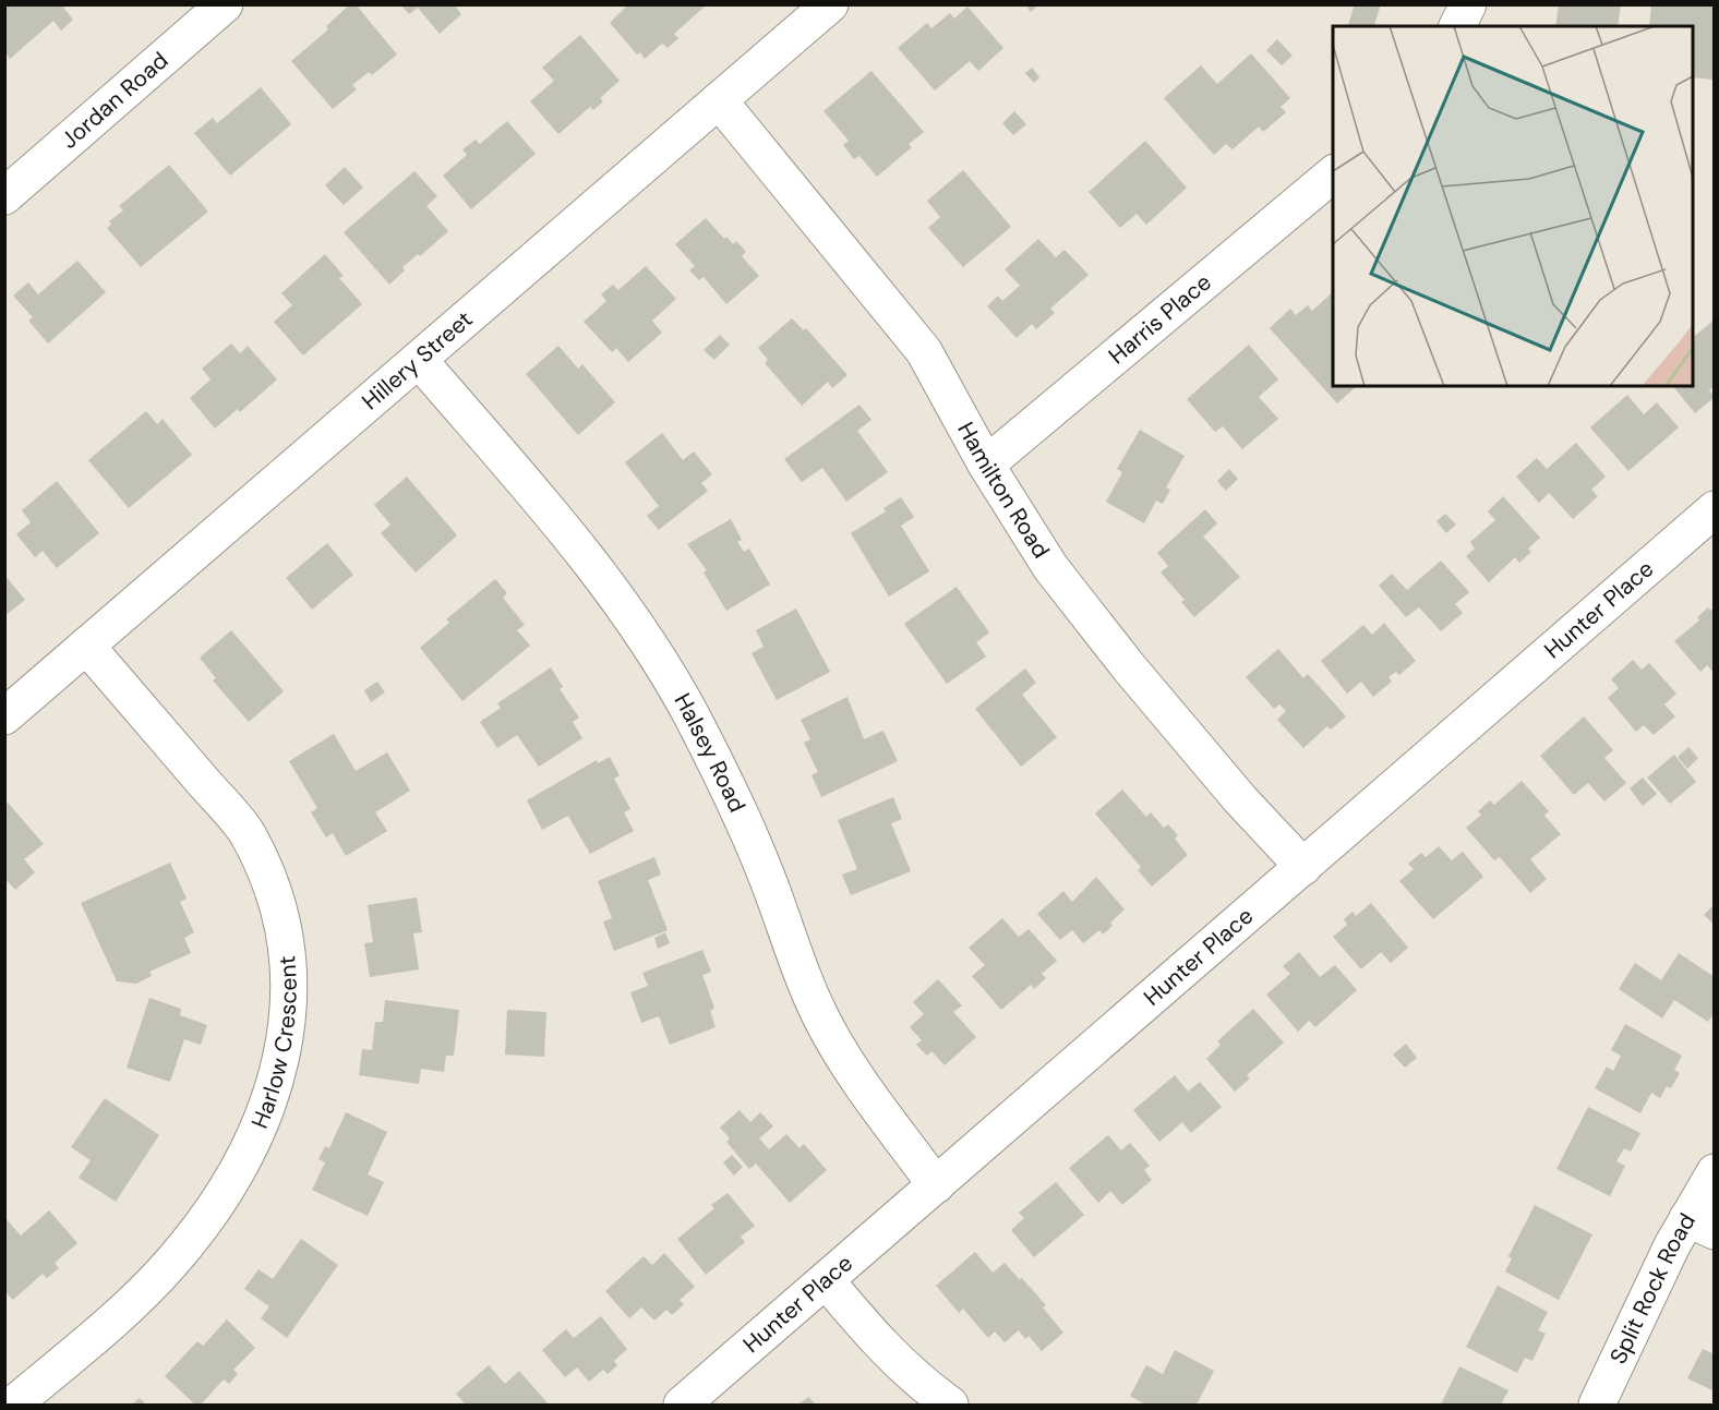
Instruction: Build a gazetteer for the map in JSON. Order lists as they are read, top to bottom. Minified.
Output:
{"streets":{"street":["Jordan Road","Harris Place","Hillery Street","Hamilton Road","Hunter Place","Halsey Road","Harlow Crescent","Split Rock Road"]},"crossings":[["Harris Place","Hamilton Road"],["Hillery Street","Hamilton Road"],["Hillery Street","Halsey Road"],["Hillery Street","Harlow Crescent"],["Hamilton Road","Hunter Place"],["Hunter Place","Halsey Road"]]}
